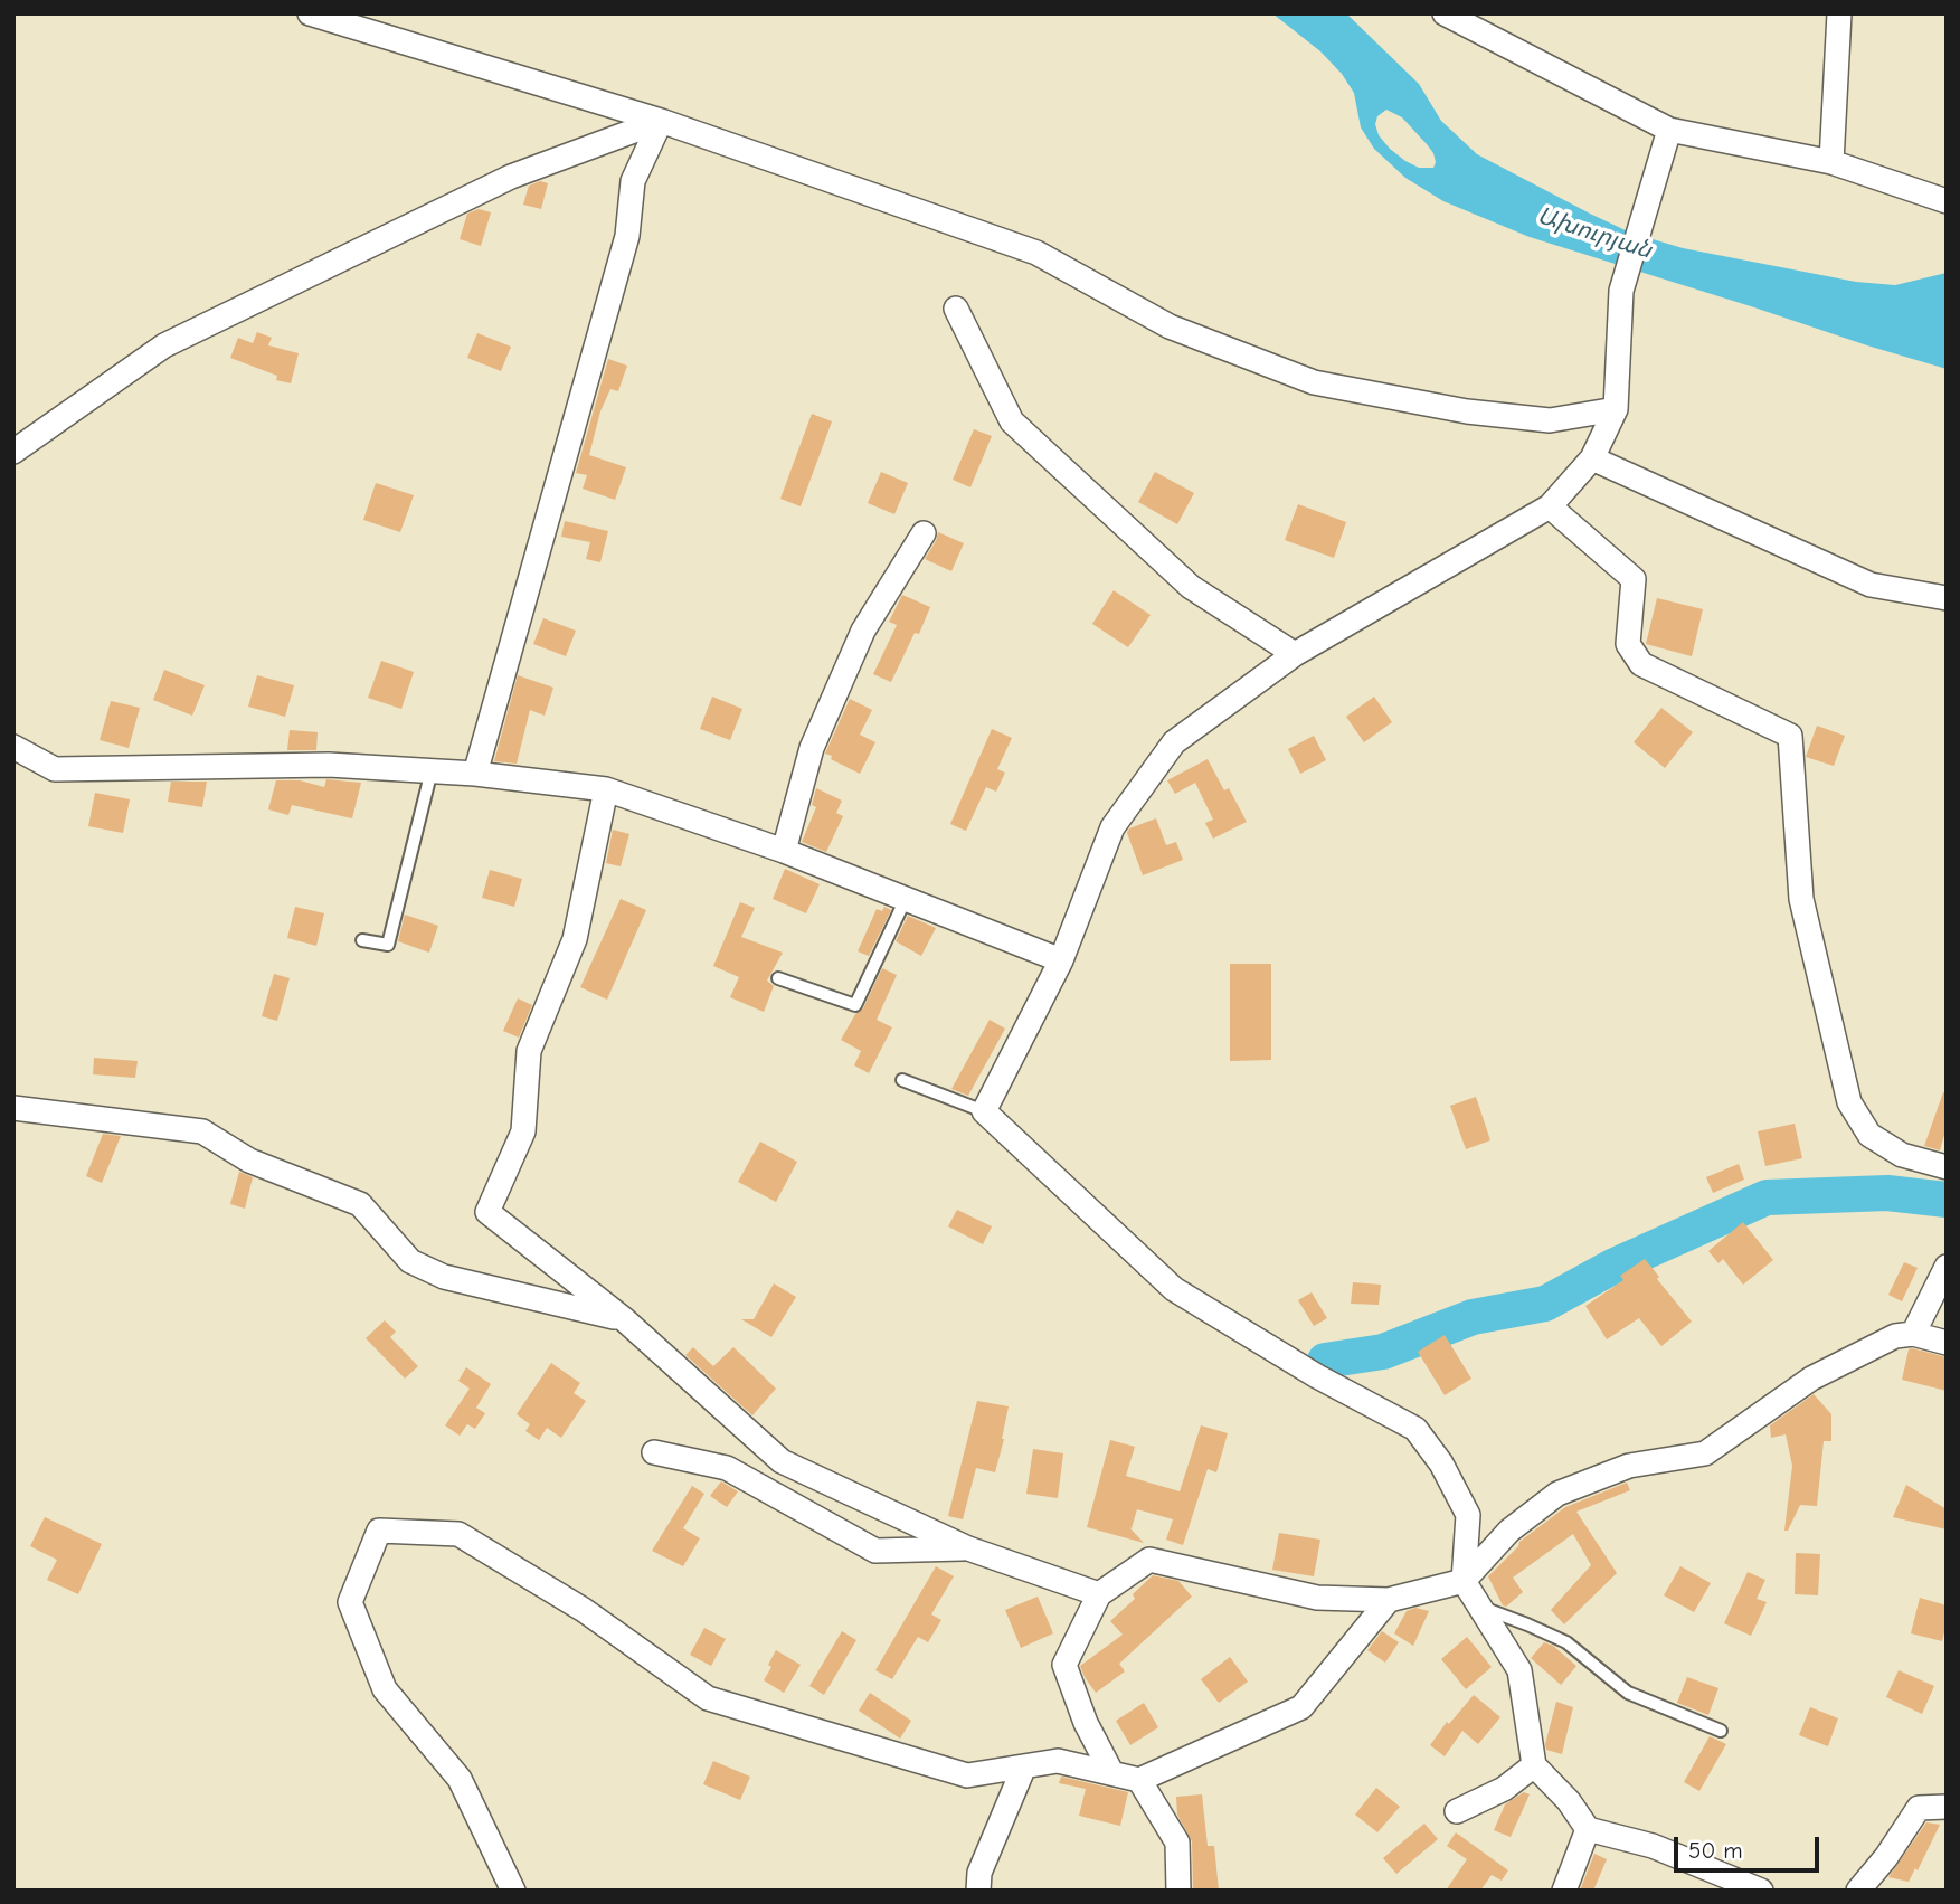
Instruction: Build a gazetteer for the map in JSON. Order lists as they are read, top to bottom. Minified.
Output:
{"water":["Ախուրյան"],"scale_bar":"50 m"}
